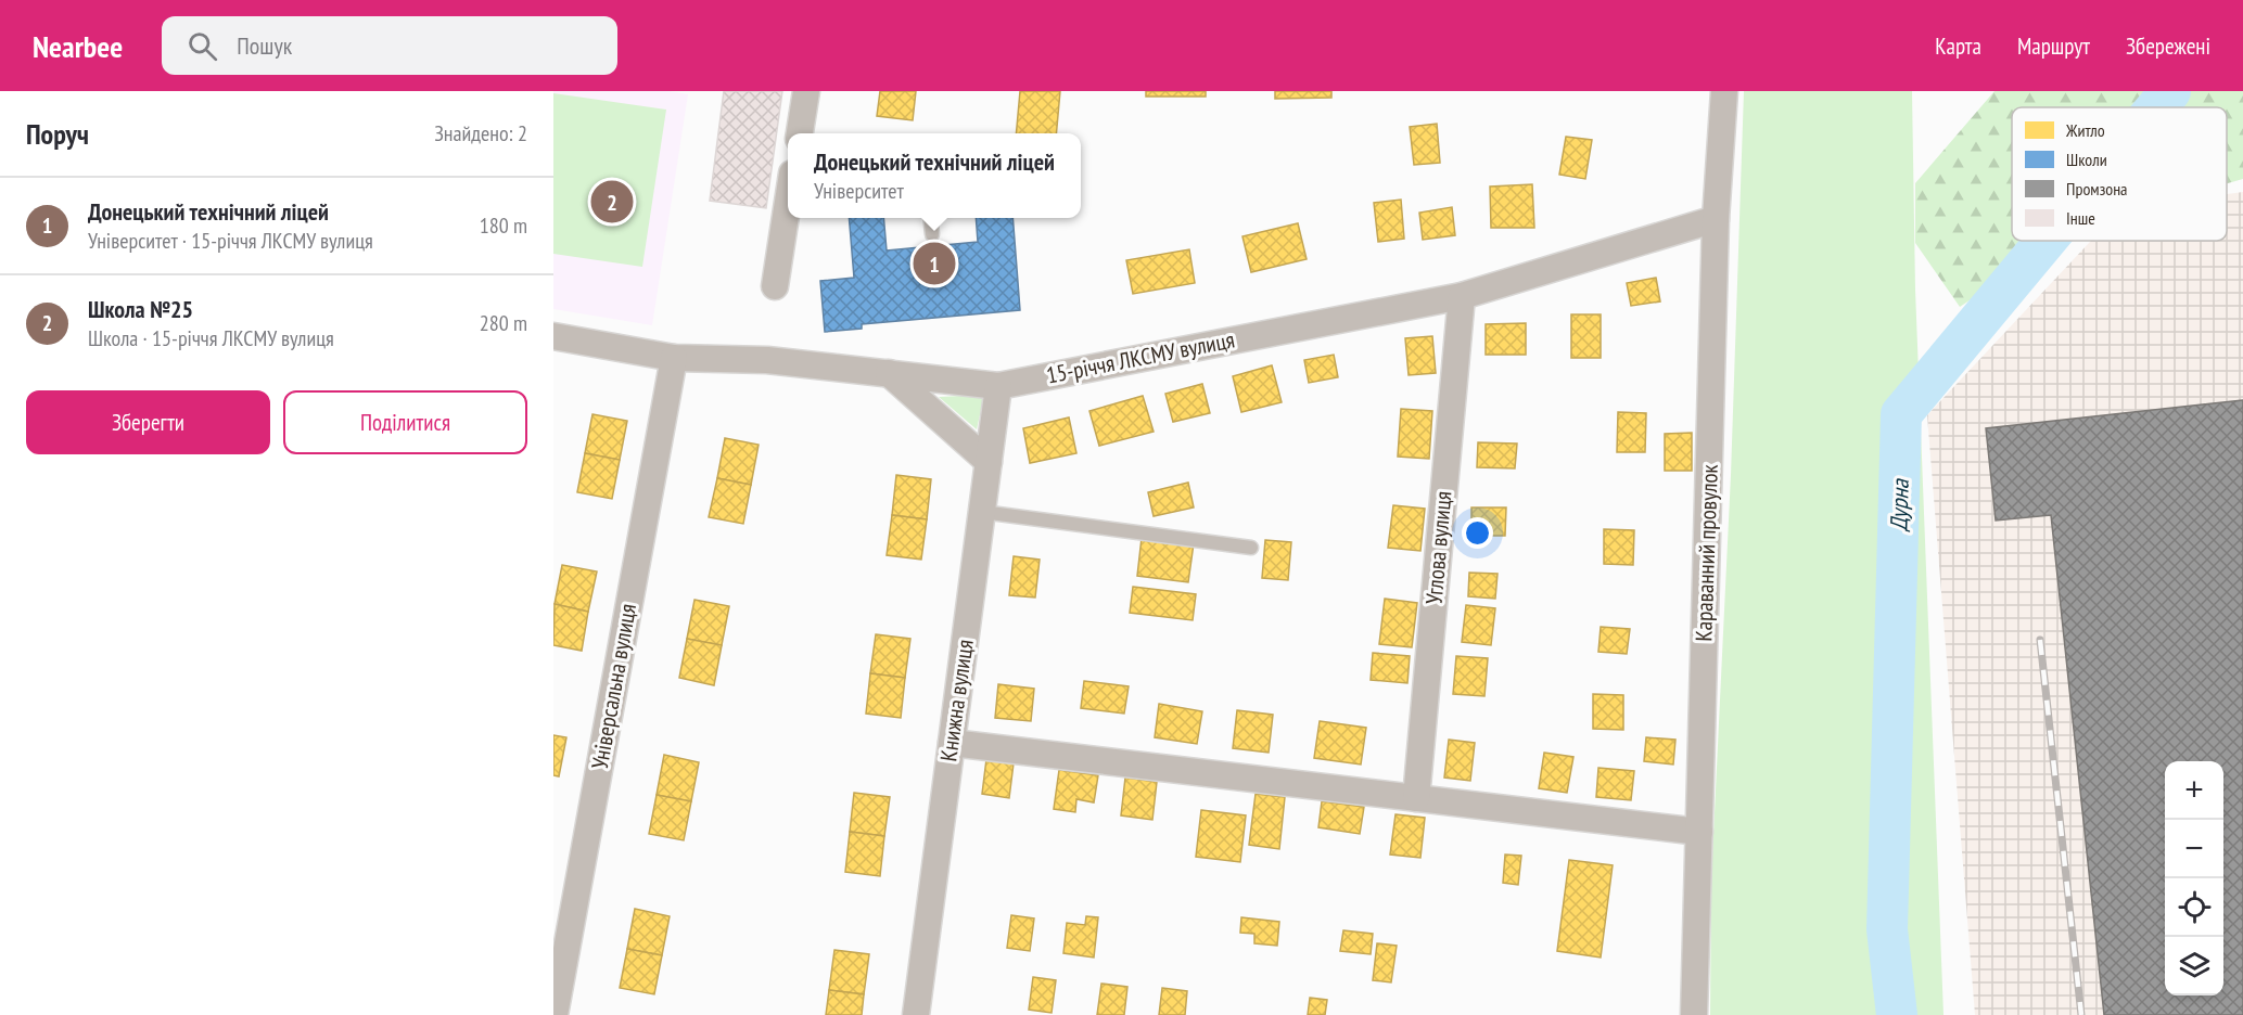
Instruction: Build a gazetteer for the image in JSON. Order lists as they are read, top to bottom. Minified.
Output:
{"streets":{"street":["15-річчя ЛКСМУ вулиця","Углова вулиця","Караванний провулок","Універсальна вулиця","Книжна вулиця"]},"crossings":[["15-річчя ЛКСМУ вулиця","Углова вулиця"],["15-річчя ЛКСМУ вулиця","Караванний провулок"],["15-річчя ЛКСМУ вулиця","Універсальна вулиця"],["15-річчя ЛКСМУ вулиця","Книжна вулиця"]],"water":["Дурна"],"legend":["Житло","Школи","Промзона","Інше"],"page":{"header":"Nearbee","search":"Пошук","nav":["Карта","Маршрут","Збережені"],"heading":["Поруч","Знайдено: 2"],"popup":["Донецький технічний ліцей","Університет"],"list":[{"mark":"1","name":"Донецький технічний ліцей","note":"Університет · 15-річчя ЛКСМУ вулиця","value":"180 m"},{"mark":"2","name":"Школа №25","note":"Школа · 15-річчя ЛКСМУ вулиця","value":"280 m"}],"pins":["2","1"],"buttons":["Зберегти","Поділитися"],"map_buttons":["+","−"]}}
